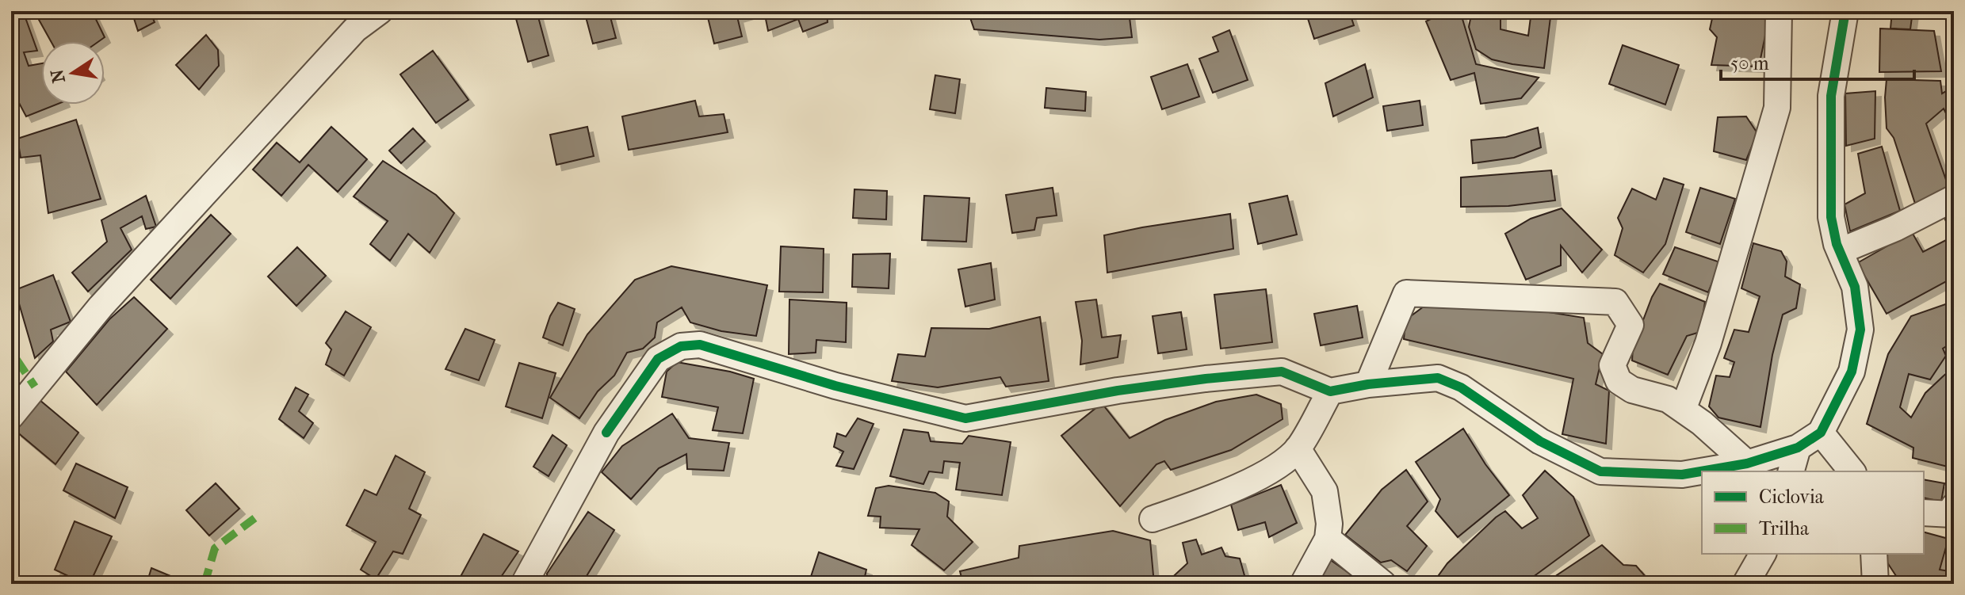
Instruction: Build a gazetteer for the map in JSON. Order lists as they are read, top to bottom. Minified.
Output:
{"legend":["Ciclovia","Trilha"],"scale_bar":"50 m","north":"left"}
